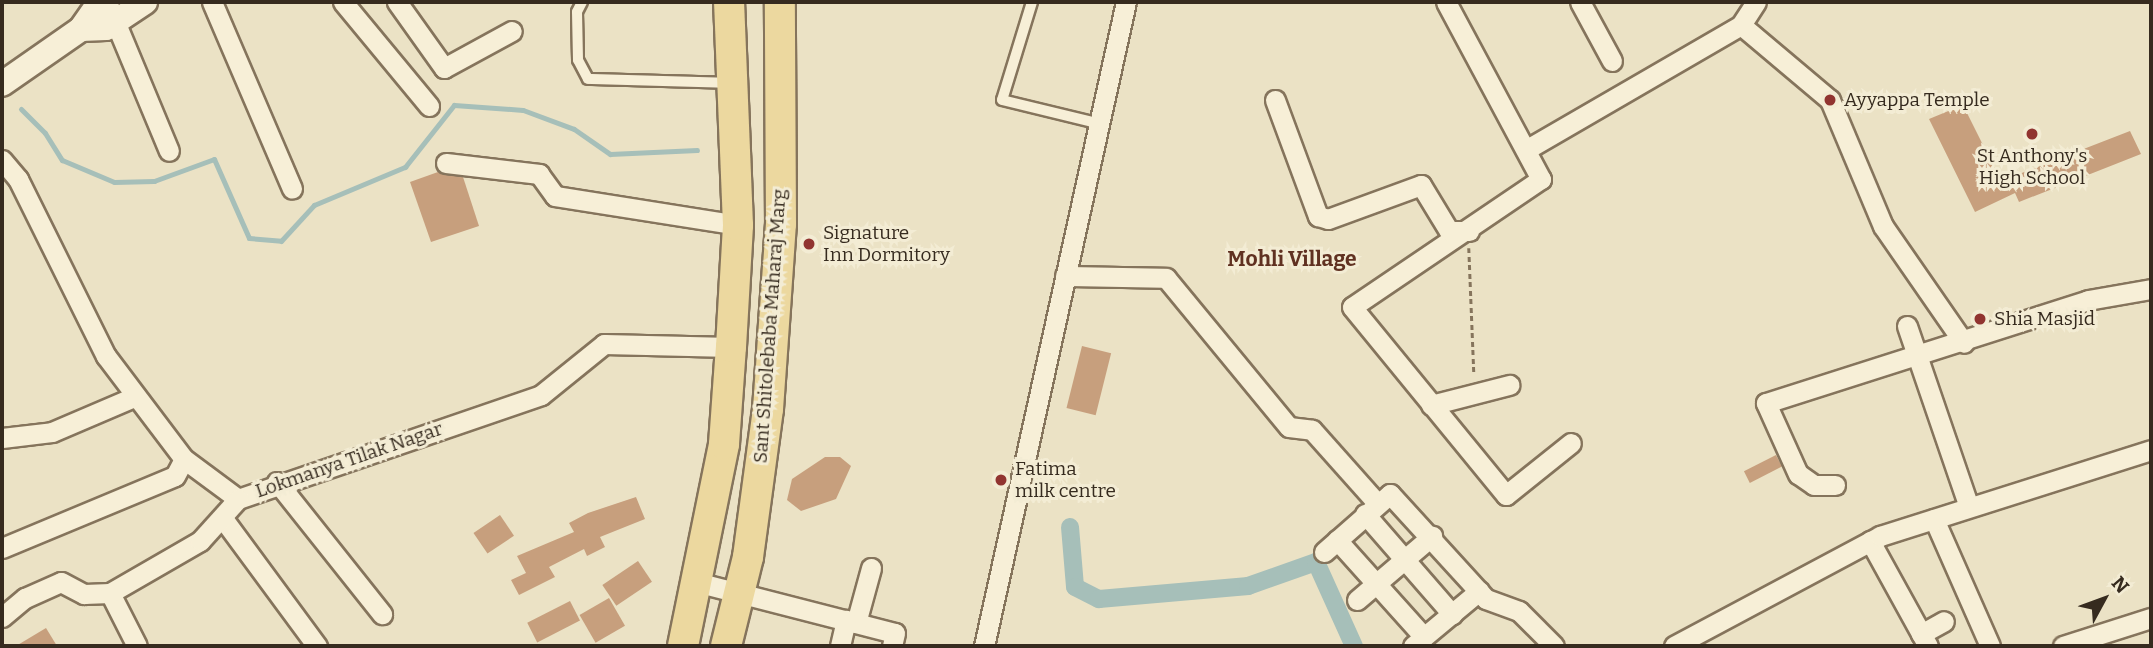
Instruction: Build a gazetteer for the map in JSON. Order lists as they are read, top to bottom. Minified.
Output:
{"streets":{"main road":["Sant Shitolebaba Maharaj Marg"],"street":["Lokmanya Tilak Nagar"]},"crossings":[["Sant Shitolebaba Maharaj Marg","Lokmanya Tilak Nagar"]],"districts":["Mohli Village"],"places":["Ayyappa Temple","St Anthony's High School","Signature Inn Dormitory","Shia Masjid","Fatima milk centre"],"north":"top right"}
